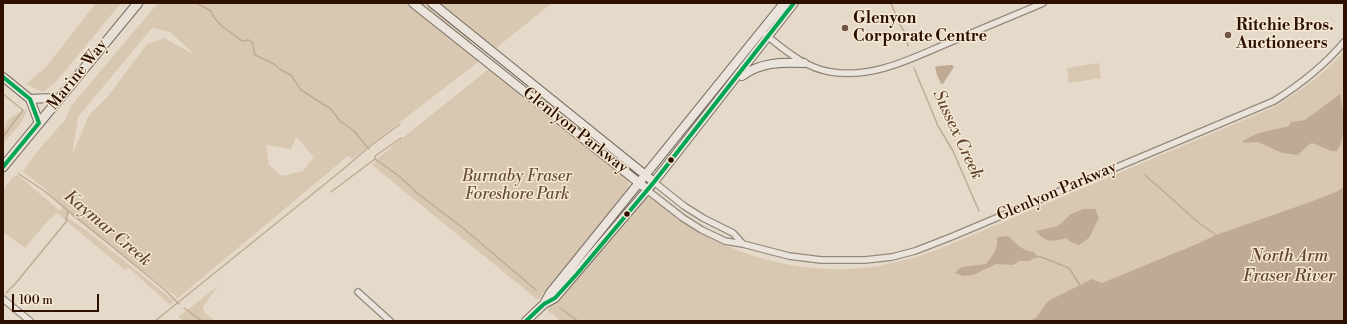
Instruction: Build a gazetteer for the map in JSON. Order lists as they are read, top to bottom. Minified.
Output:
{"streets":{"main road":["Marine Way"],"street":["Glenlyon Parkway"]},"water":["Sussex Creek","Kaymar Creek","North Arm Fraser River"],"parks":["Burnaby Fraser Foreshore Park"],"places":["Glenyon Corporate Centre","Ritchie Bros. Auctioneers"],"scale_bar":"100 m"}
